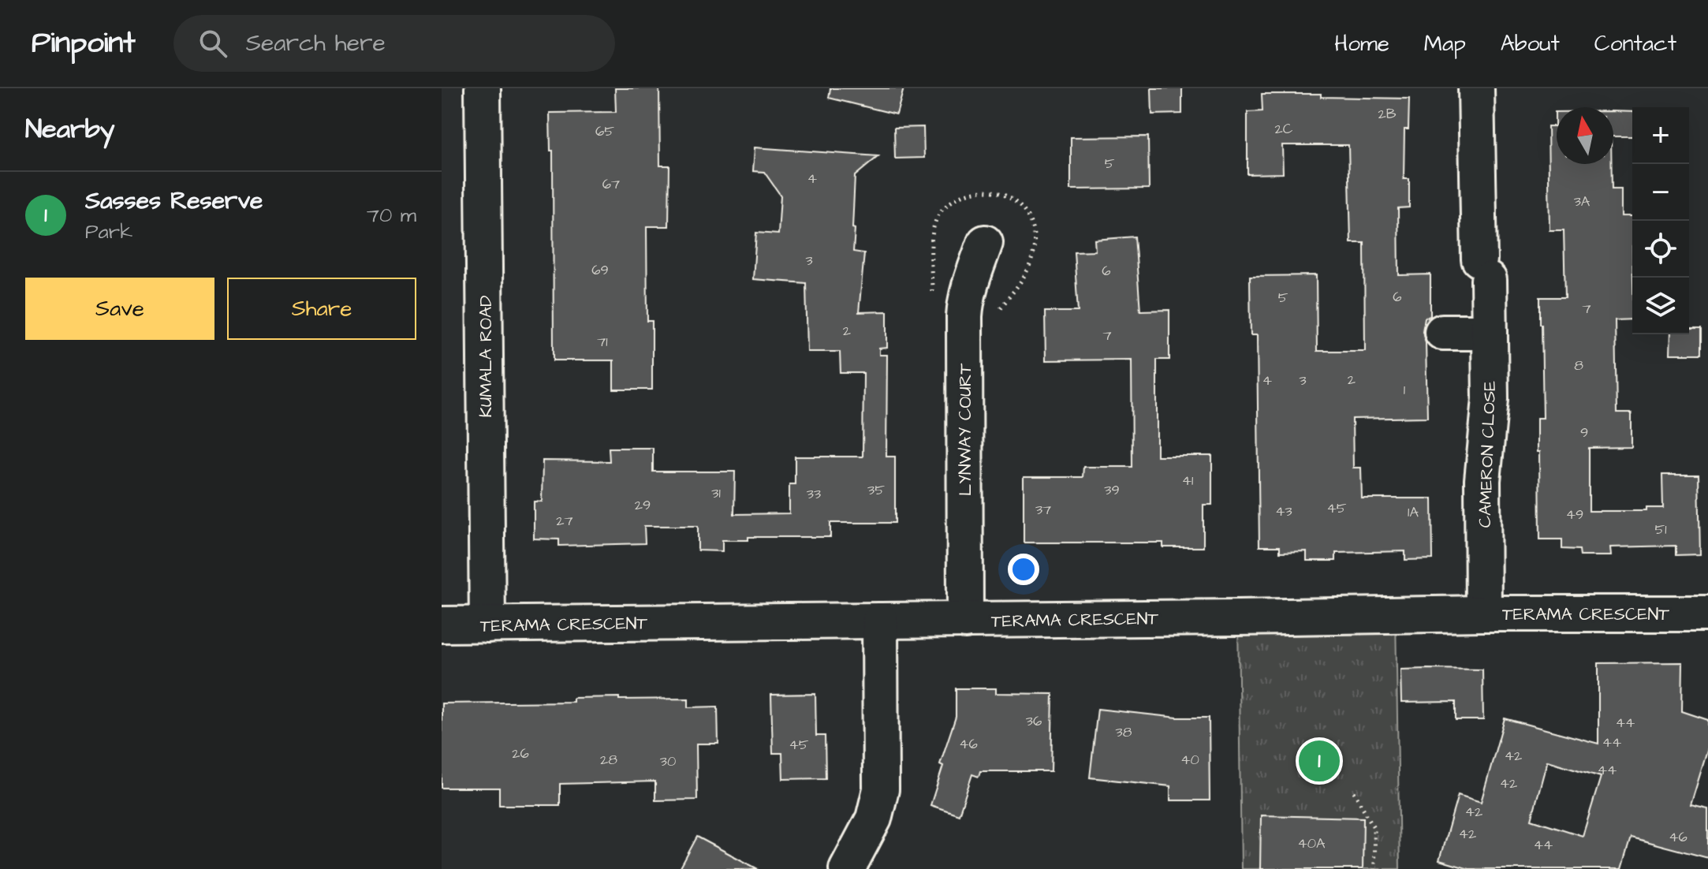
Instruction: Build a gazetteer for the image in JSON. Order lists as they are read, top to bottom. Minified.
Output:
{"streets":{"street":["KUMALA ROAD","LYNWAY COURT","CAMERON CLOSE","TERAMA CRESCENT"]},"crossings":[["KUMALA ROAD","TERAMA CRESCENT"],["LYNWAY COURT","TERAMA CRESCENT"],["CAMERON CLOSE","TERAMA CRESCENT"]],"house_numbers":["2B","2C","65","5","4","67","3A","3","69","6","6","5","7","2","7","71","8","2","4","3","1","9","41","35","39","31","33","29","45","37","43","1A","49","27","51","36","44","38","44","46","45","26","42","28","40","30","44","42","42","42","46","40A","44"],"north":"top","page":{"header":"Pinpoint","search":"Search here","nav":["Home","Map","About","Contact"],"heading":"Nearby","map_buttons":["+","−"],"list":[{"mark":"1","name":"Sasses Reserve","note":"Park","value":"70 m"}],"buttons":["Save","Share"],"pins":"1"}}
